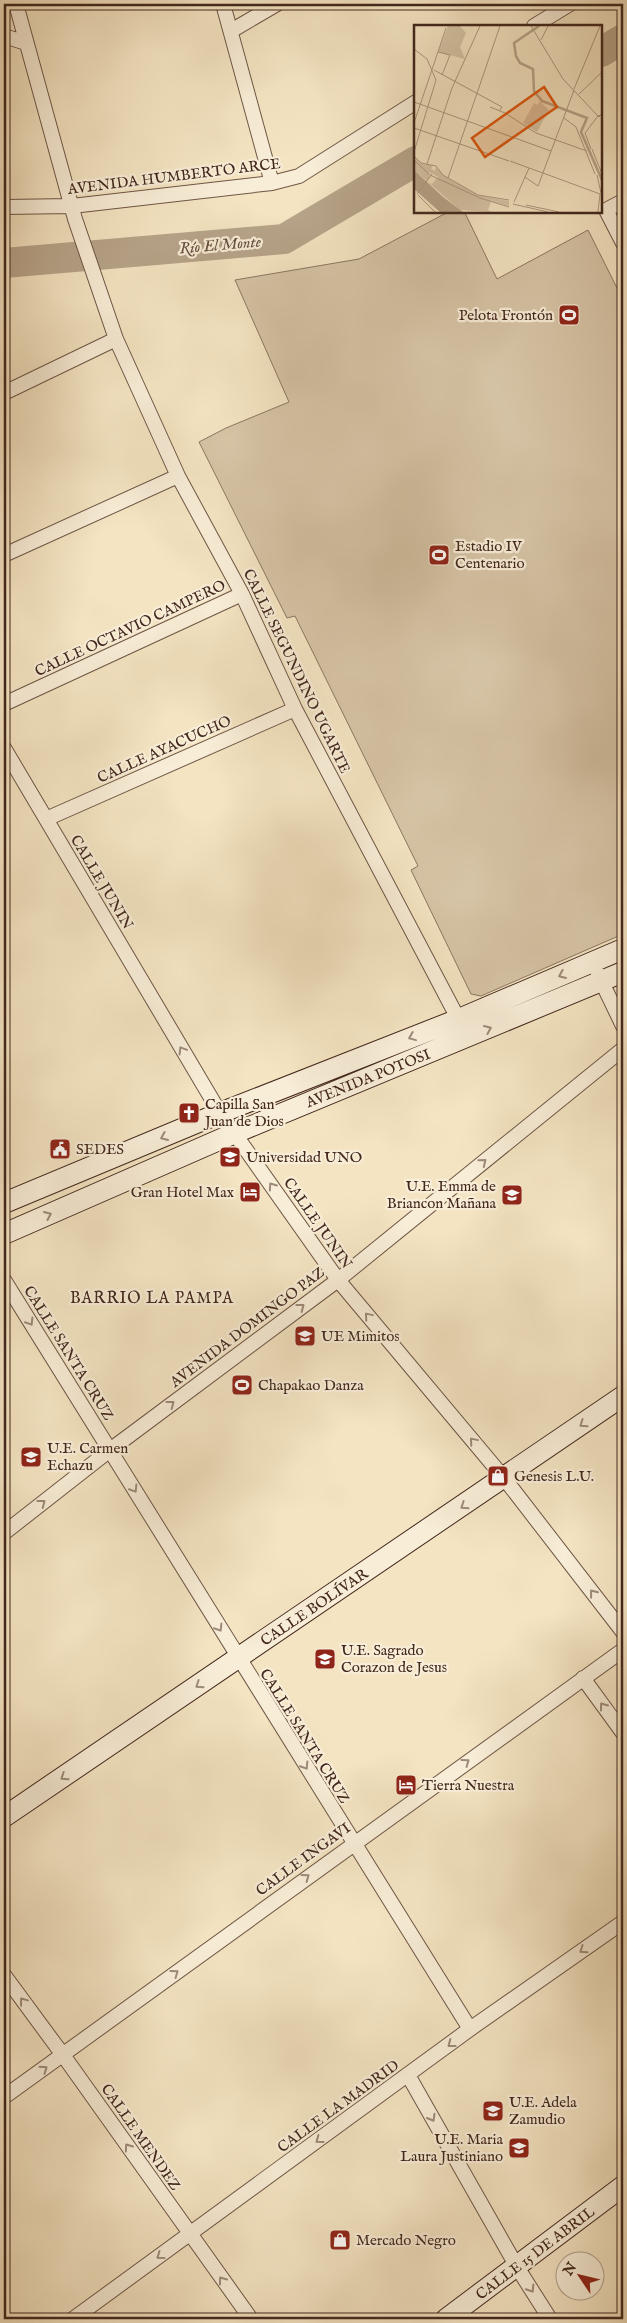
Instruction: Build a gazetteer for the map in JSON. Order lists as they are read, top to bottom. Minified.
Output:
{"streets":{"street":["AVENIDA HUMBERTO ARCE","CALLE OCTAVIO CAMPERO","CALLE SEGUNDINO UGARTE","CALLE AYACUCHO","CALLE JUNIN","AVENIDA POTOSI","AVENIDA DOMINGO PAZ","CALLE SANTA CRUZ","CALLE BOLÍVAR","CALLE INGAVI","CALLE LA MADRID","CALLE MENDEZ","CALLE 15 DE ABRIL"]},"crossings":[["AVENIDA HUMBERTO ARCE","CALLE SEGUNDINO UGARTE"],["CALLE OCTAVIO CAMPERO","CALLE SEGUNDINO UGARTE"],["CALLE SEGUNDINO UGARTE","CALLE AYACUCHO"],["CALLE SEGUNDINO UGARTE","AVENIDA POTOSI"],["CALLE AYACUCHO","CALLE JUNIN"],["CALLE JUNIN","AVENIDA POTOSI"],["CALLE JUNIN","AVENIDA DOMINGO PAZ"],["CALLE JUNIN","CALLE BOLÍVAR"],["AVENIDA DOMINGO PAZ","CALLE SANTA CRUZ"],["CALLE SANTA CRUZ","CALLE BOLÍVAR"],["CALLE SANTA CRUZ","CALLE INGAVI"],["CALLE SANTA CRUZ","CALLE LA MADRID"],["CALLE INGAVI","CALLE MENDEZ"],["CALLE LA MADRID","CALLE MENDEZ"]],"one_way":["CALLE JUNIN","AVENIDA DOMINGO PAZ","CALLE SANTA CRUZ","CALLE BOLÍVAR","CALLE INGAVI","CALLE LA MADRID","CALLE MENDEZ"],"districts":["BARRIO LA PAMPA"],"water":["Río El Monte"],"places":{"sports":["Pelota Frontón","Estadio IV Centenario","Chapakao Danza"],"church":["Capilla San Juan de Dios"],"public building":["SEDES"],"school or university":["Universidad UNO","U.E. Emma de Briancon Mañana","UE Mimitos","U.E. Carmen Echazu","U.E. Sagrado Corazon de Jesus","U.E. Adela Zamudio","U.E. Maria Laura Justiniano"],"hotel":["Gran Hotel Max","Tierra Nuestra"],"shop":["Genesis L.U.","Mercado Negro"]},"north":"top left"}
